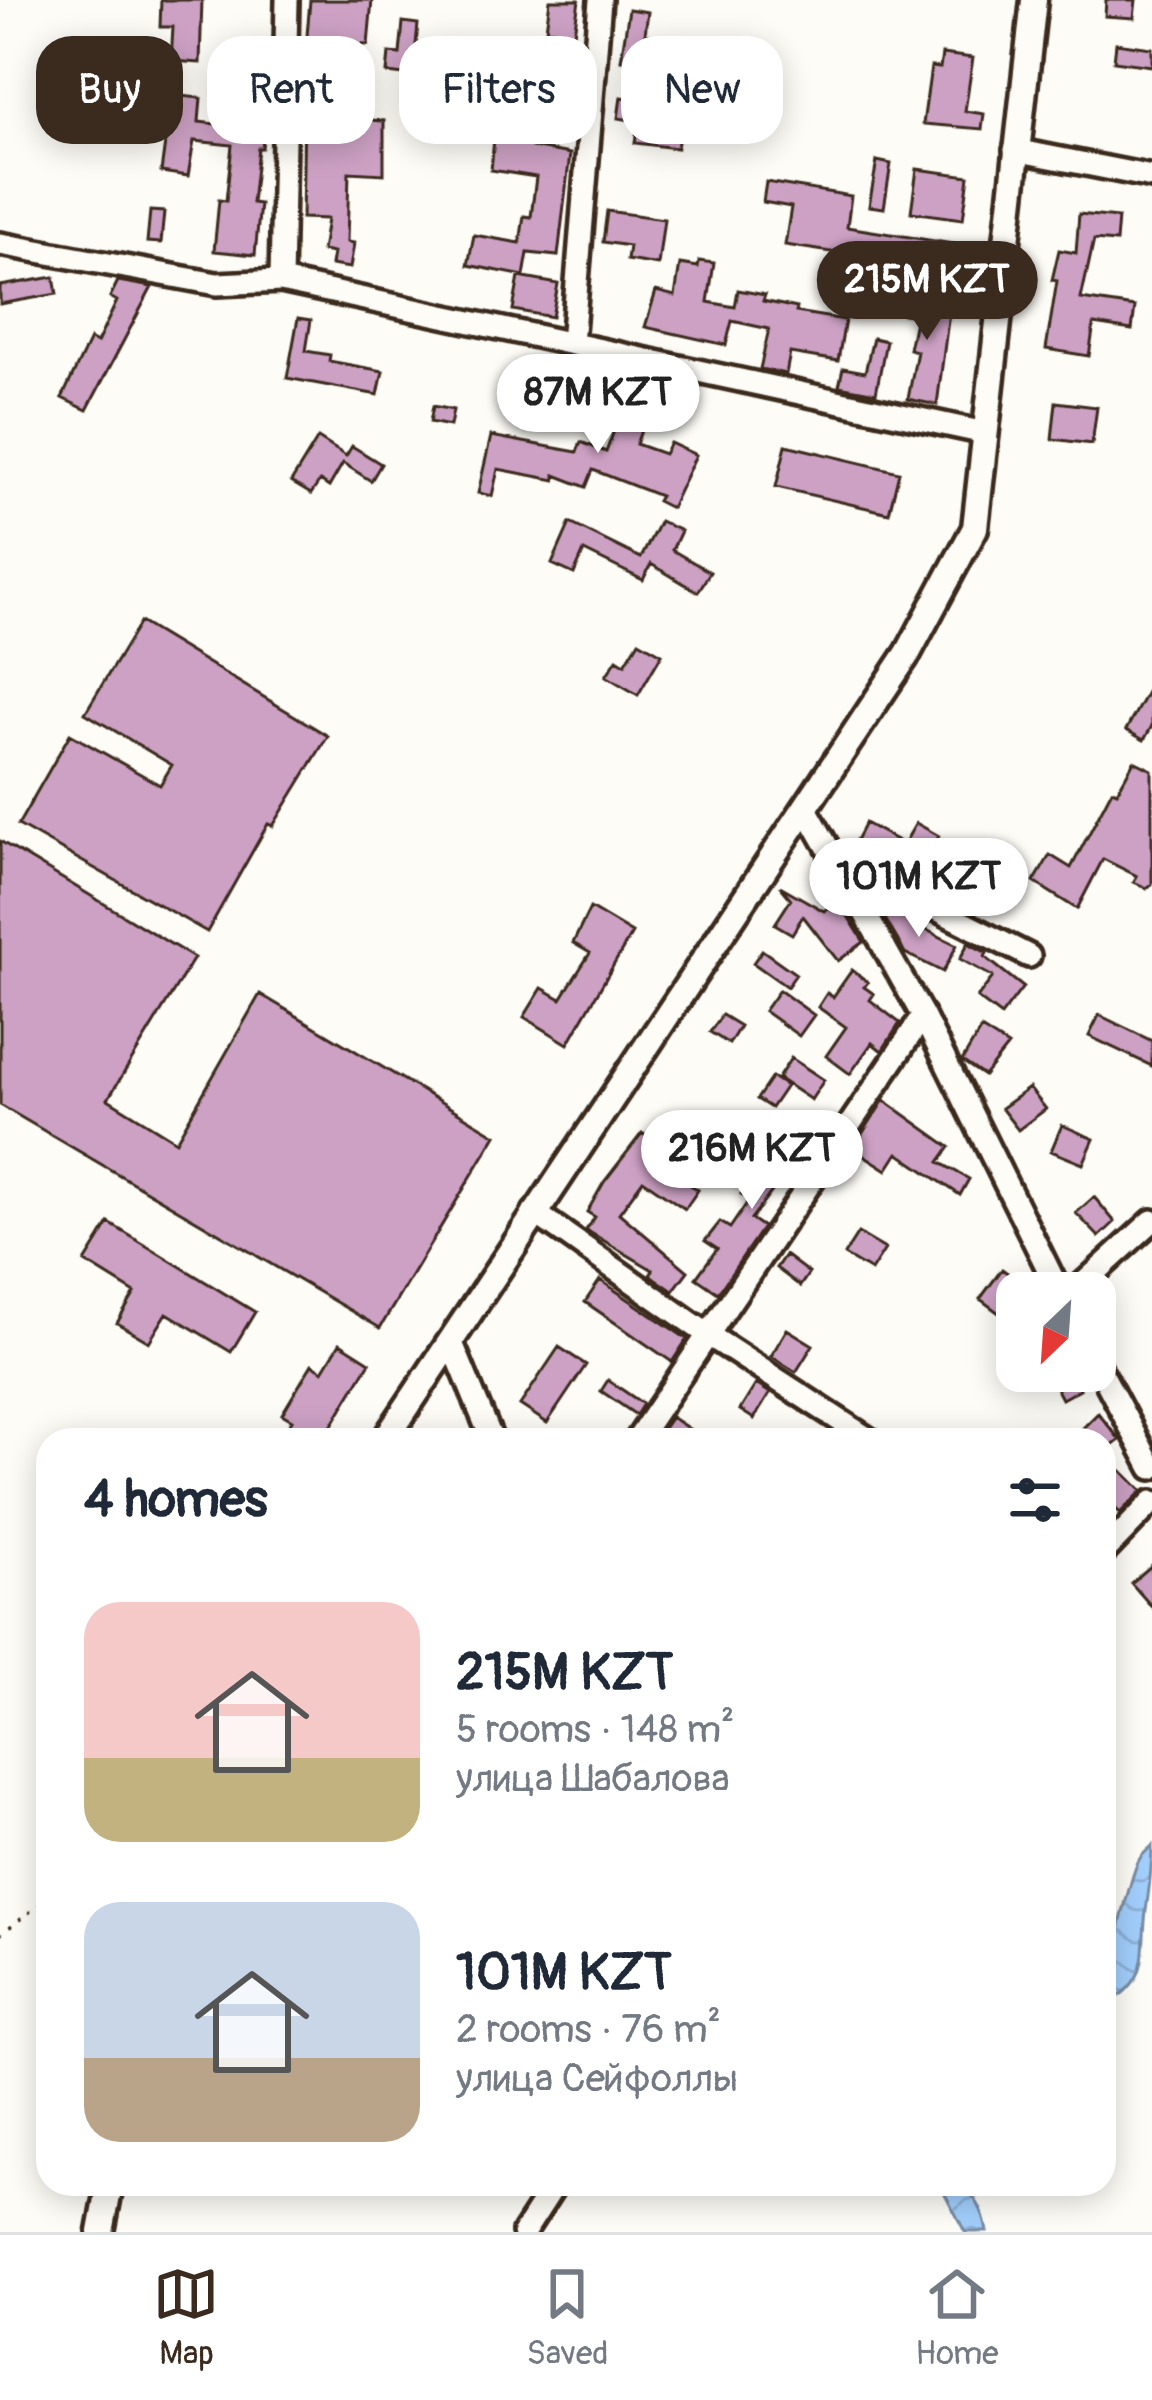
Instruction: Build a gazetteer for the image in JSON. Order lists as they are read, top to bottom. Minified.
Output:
{"north":"bottom left","page":{"chip":["Buy","Rent","Filters","New"],"price":["215M KZT","87M KZT","101M KZT","216M KZT"],"heading":"4 homes","list":[{"name":"215M KZT","note":"5 rooms · 148 m² · улица Шабалова"},{"name":"101M KZT","note":"2 rooms · 76 m² · улица Сейфоллы"}],"tabs":["Map","Saved","Home"]}}
